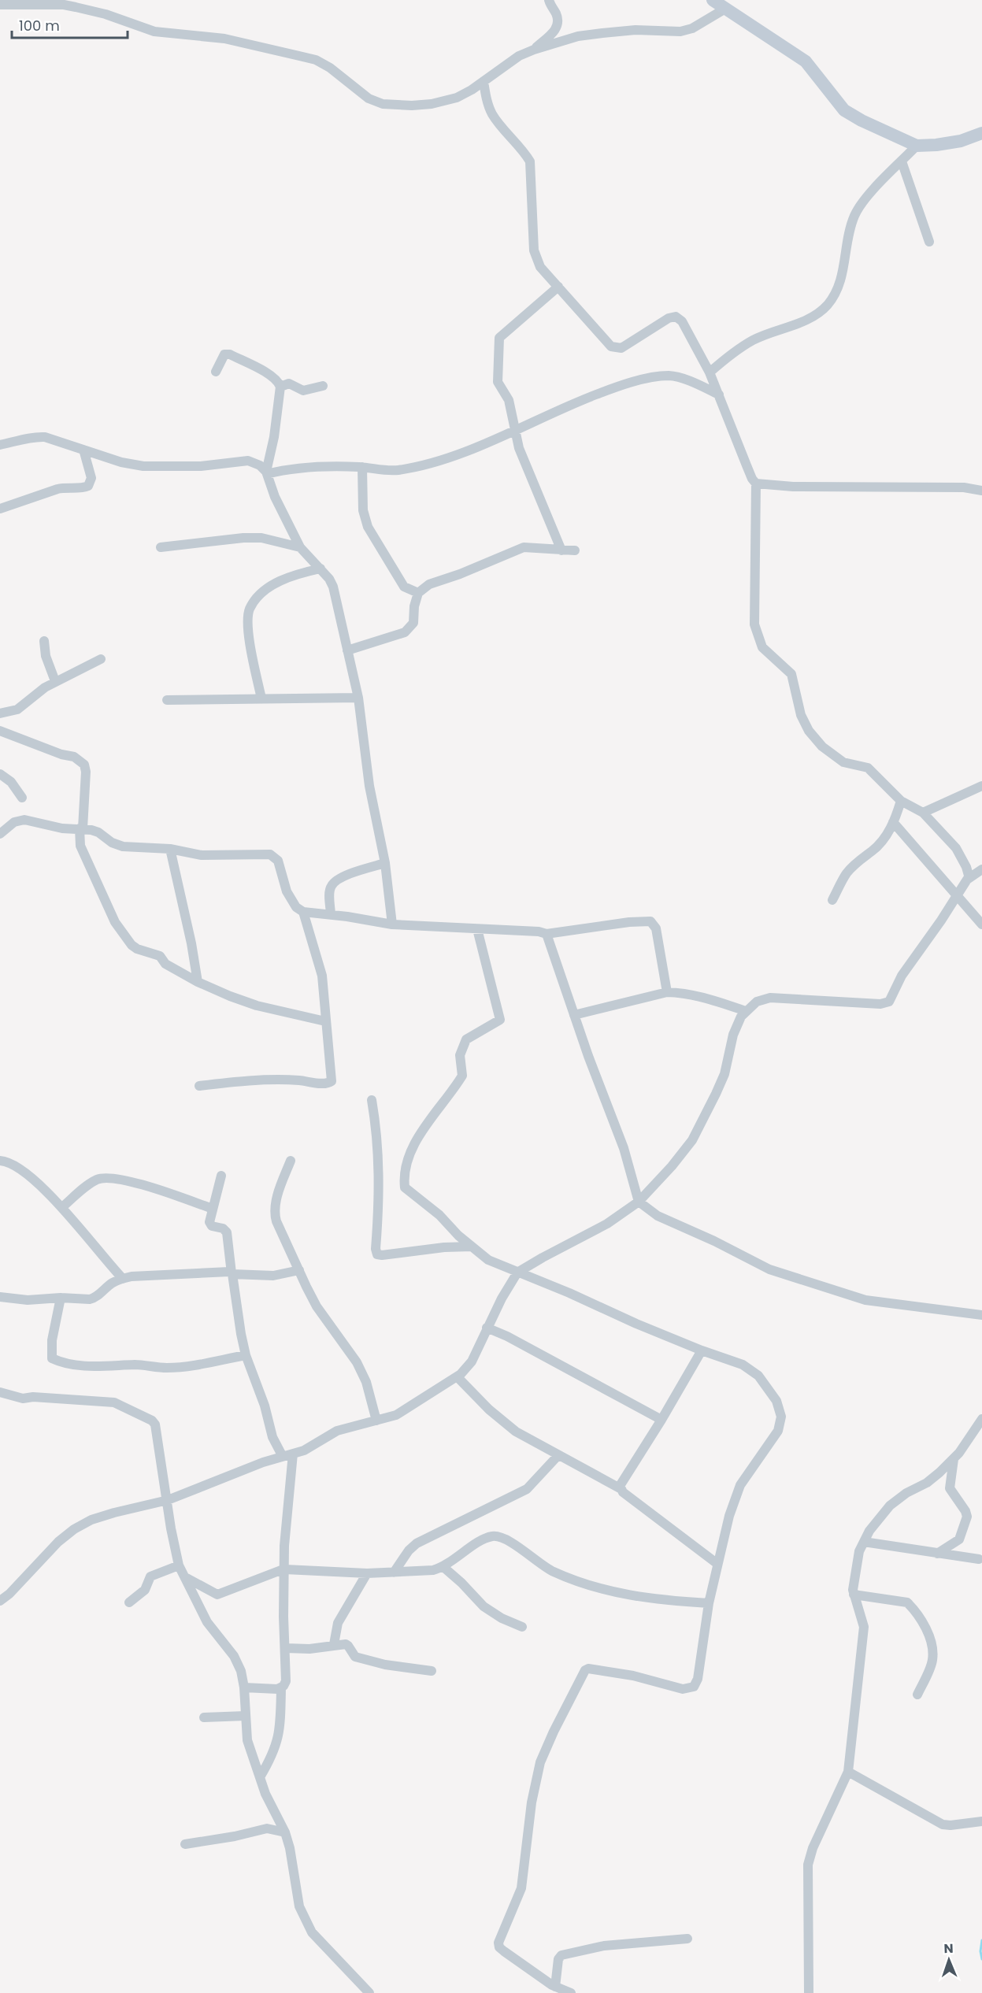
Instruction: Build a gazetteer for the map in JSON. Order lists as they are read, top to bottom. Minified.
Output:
{"scale_bar":"100 m","north":"top"}
